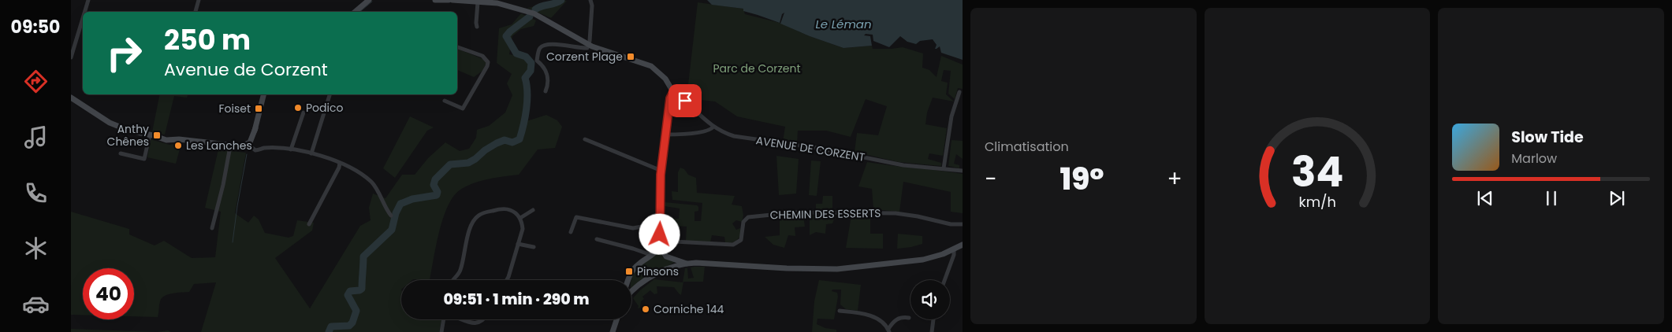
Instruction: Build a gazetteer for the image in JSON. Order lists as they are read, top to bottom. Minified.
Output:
{"streets":{"street":["AVENUE DE CORZENT","CHEMIN DES ESSERTS"]},"water":["Le Léman"],"parks":["Parc de Corzent"],"places":{"transit":["Corzent Plage","Foiset","Anthy Chênes","Pinsons"],"other":["Podico","Les Lanches","Corniche 144"]},"page":{"tabs":"09:50","tile":"Climatisation","turn":["250 m","Avenue de Corzent"],"song":["Slow Tide","Marlow"],"heat":["−","19°","+"],"limit":"40","trip":"09:51 · 1 min · 290 m","gauge":["34","km/h"]}}
